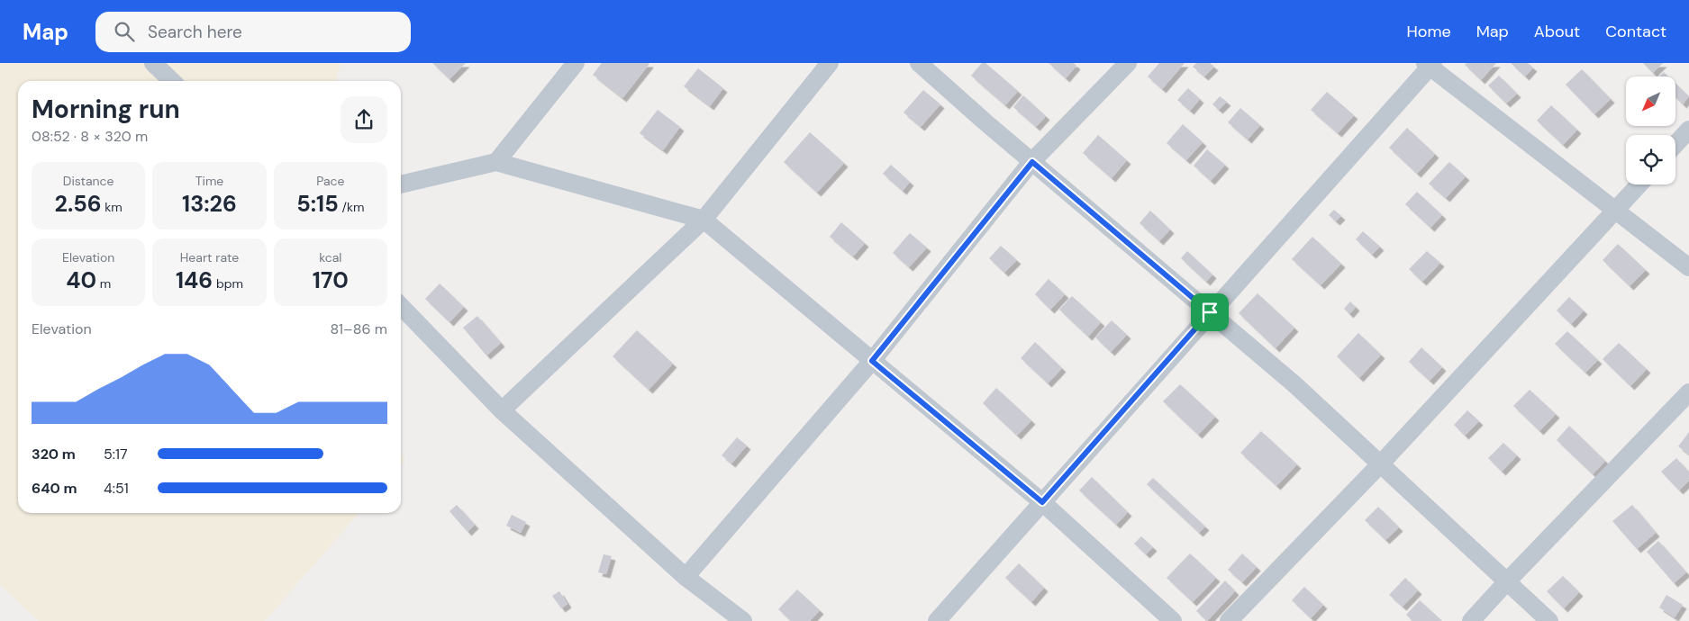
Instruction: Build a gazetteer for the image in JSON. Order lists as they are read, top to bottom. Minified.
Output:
{"north":"bottom left","page":{"header":"Map","search":"Search here","nav":["Home","Map","About","Contact"],"heading":["Morning run","08:52 · 8 × 320 m"],"stats":[["Distance","2.56 km"],["Time","13:26"],["Pace","5:15 /km"],["Elevation","40 m"],["Heart rate","146 bpm"],["kcal","170"]],"chart":["Elevation","81–86 m"],"list":[{"name":"320 m","note":"5:17"},{"name":"640 m","note":"4:51"}]}}
